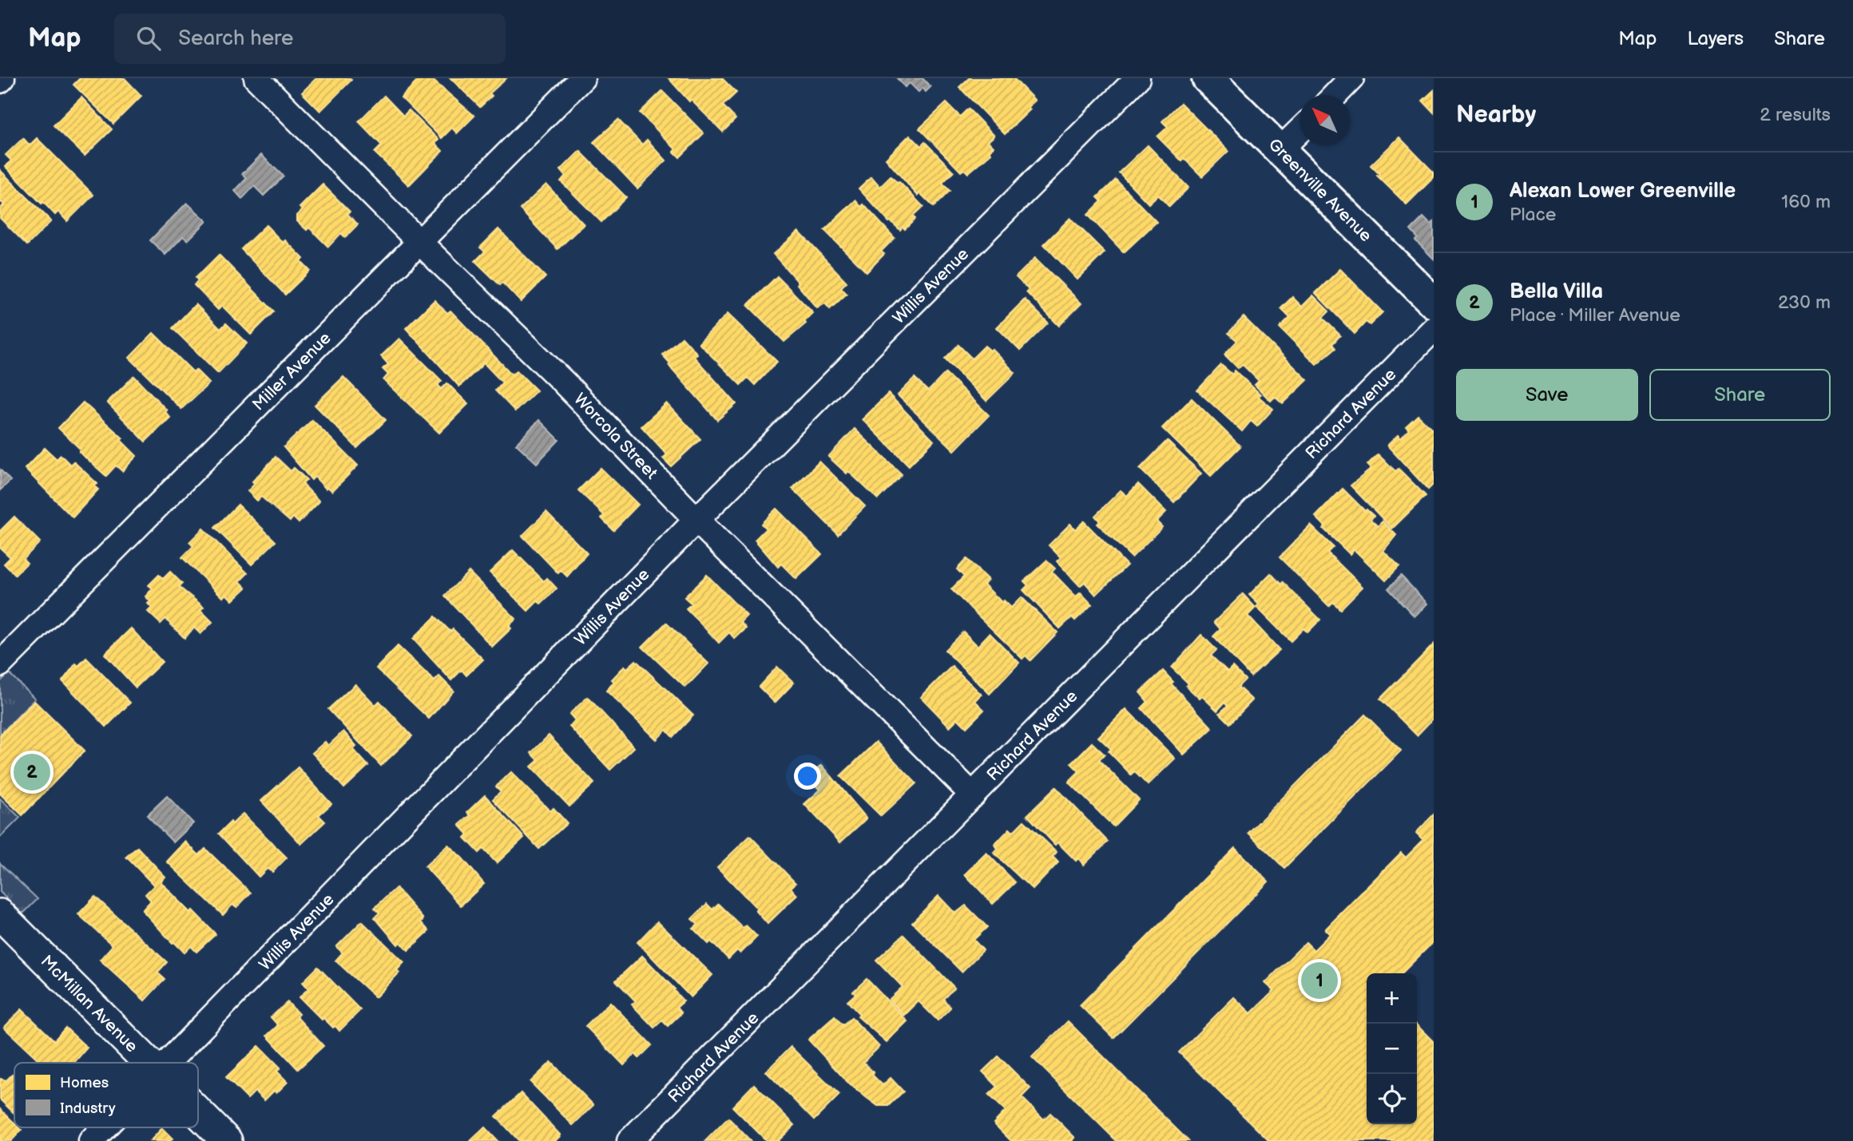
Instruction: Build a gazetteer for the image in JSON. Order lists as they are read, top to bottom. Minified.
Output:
{"streets":{"main road":["Greenville Avenue"],"street":["Willis Avenue","Miller Avenue","Richard Avenue","Worcola Street","McMillan Avenue"]},"crossings":[["Willis Avenue","Worcola Street"],["Miller Avenue","Worcola Street"],["Richard Avenue","Worcola Street"]],"legend":["Homes","Industry"],"north":"top left","page":{"header":"Map","search":"Search here","nav":["Map","Layers","Share"],"heading":["Nearby","2 results"],"list":[{"mark":"1","name":"Alexan Lower Greenville","note":"Place","value":"160 m"},{"mark":"2","name":"Bella Villa","note":"Place · Miller Avenue","value":"230 m"}],"buttons":["Save","Share"],"pins":["2","1"],"map_buttons":["+","−"]}}
